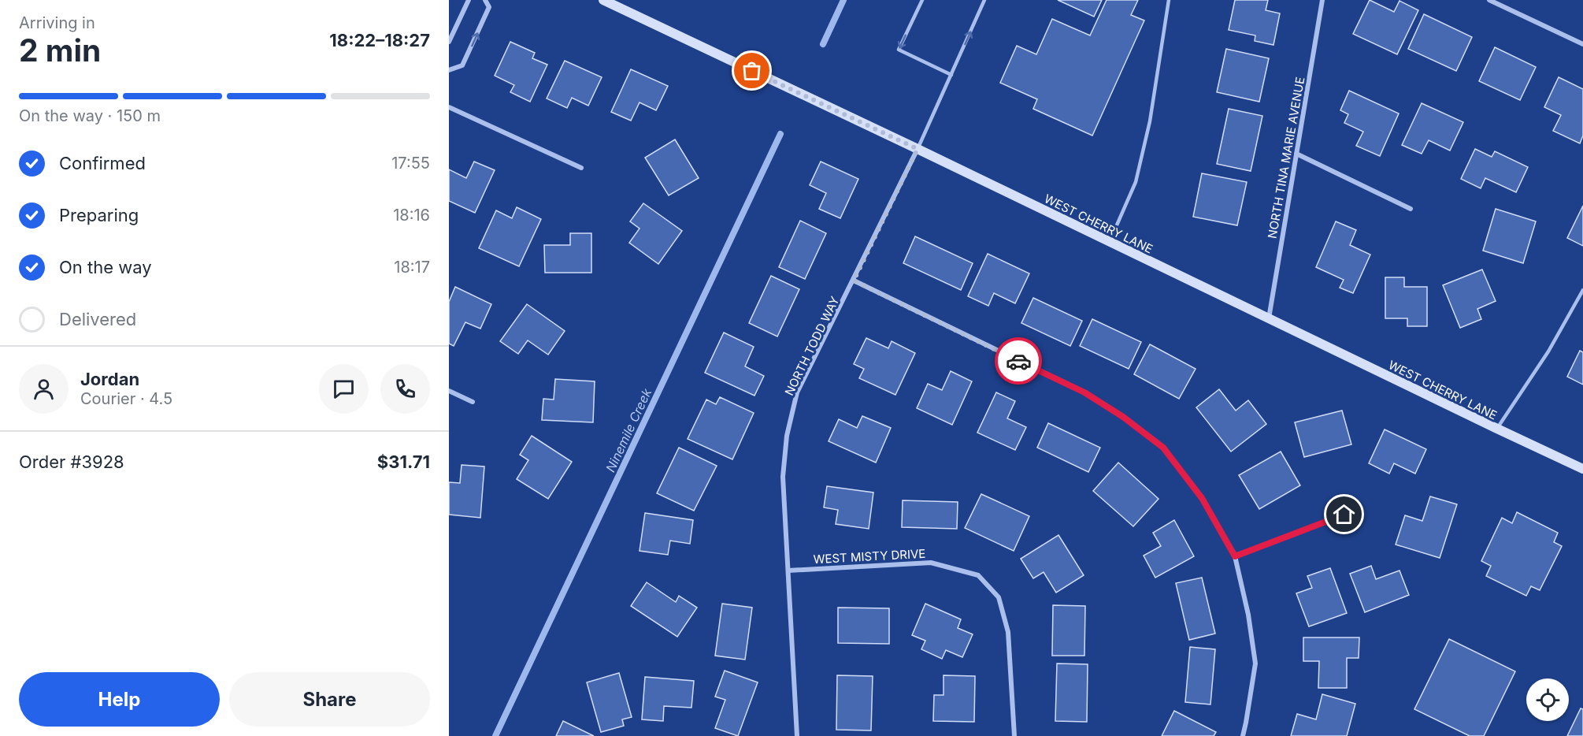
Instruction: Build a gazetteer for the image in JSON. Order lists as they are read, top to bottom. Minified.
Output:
{"streets":{"main road":["WEST CHERRY LANE"],"street":["NORTH TINA MARIE AVENUE","NORTH TODD WAY","WEST MISTY DRIVE"]},"crossings":[["NORTH TINA MARIE AVENUE","WEST CHERRY LANE"],["WEST CHERRY LANE","NORTH TODD WAY"],["NORTH TODD WAY","WEST MISTY DRIVE"]],"water":["Ninemile Creek"],"page":{"heading":["2 min","Arriving in","18:22–18:27"],"panel":["Jordan","Courier · 4.5","Order #3928","$31.71"],"bar":"On the way · 150 m","list":[["Confirmed","17:55"],["Preparing","18:16"],["On the way","18:17"],"Delivered"],"buttons":["Help","Share"]}}
